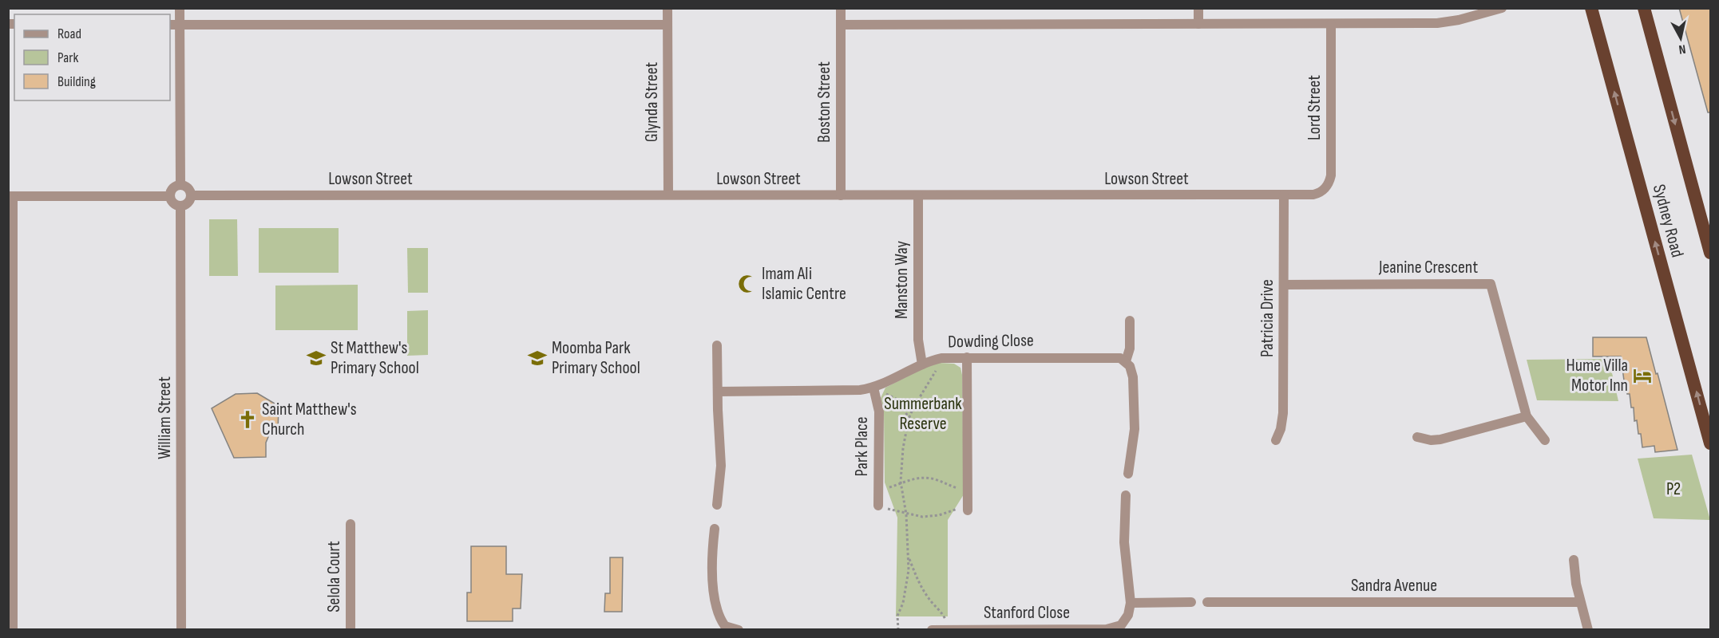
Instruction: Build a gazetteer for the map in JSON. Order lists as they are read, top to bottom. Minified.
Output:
{"streets":{"highway":["Sydney Road"],"street":["Glynda Street","Boston Street","Lord Street","Lowson Street","Jeanine Crescent","Manston Way","Patricia Drive","Dowding Close","William Street","Park Place","Selola Court","Sandra Avenue","Stanford Close"]},"crossings":[["Glynda Street","Lowson Street"],["Boston Street","Lowson Street"],["Lord Street","Lowson Street"],["Lowson Street","Manston Way"],["Lowson Street","Patricia Drive"],["Lowson Street","William Street"],["Jeanine Crescent","Patricia Drive"],["Manston Way","Dowding Close"],["Dowding Close","Park Place"]],"parks":["Summerbank Reserve","P2"],"places":{"mosque":["Imam Ali Islamic Centre"],"school or university":["St Matthew's Primary School","Moomba Park Primary School"],"hotel":["Hume Villa Motor Inn"],"church":["Saint Matthew's Church"]},"legend":["Road","Park","Building"],"north":"bottom"}
